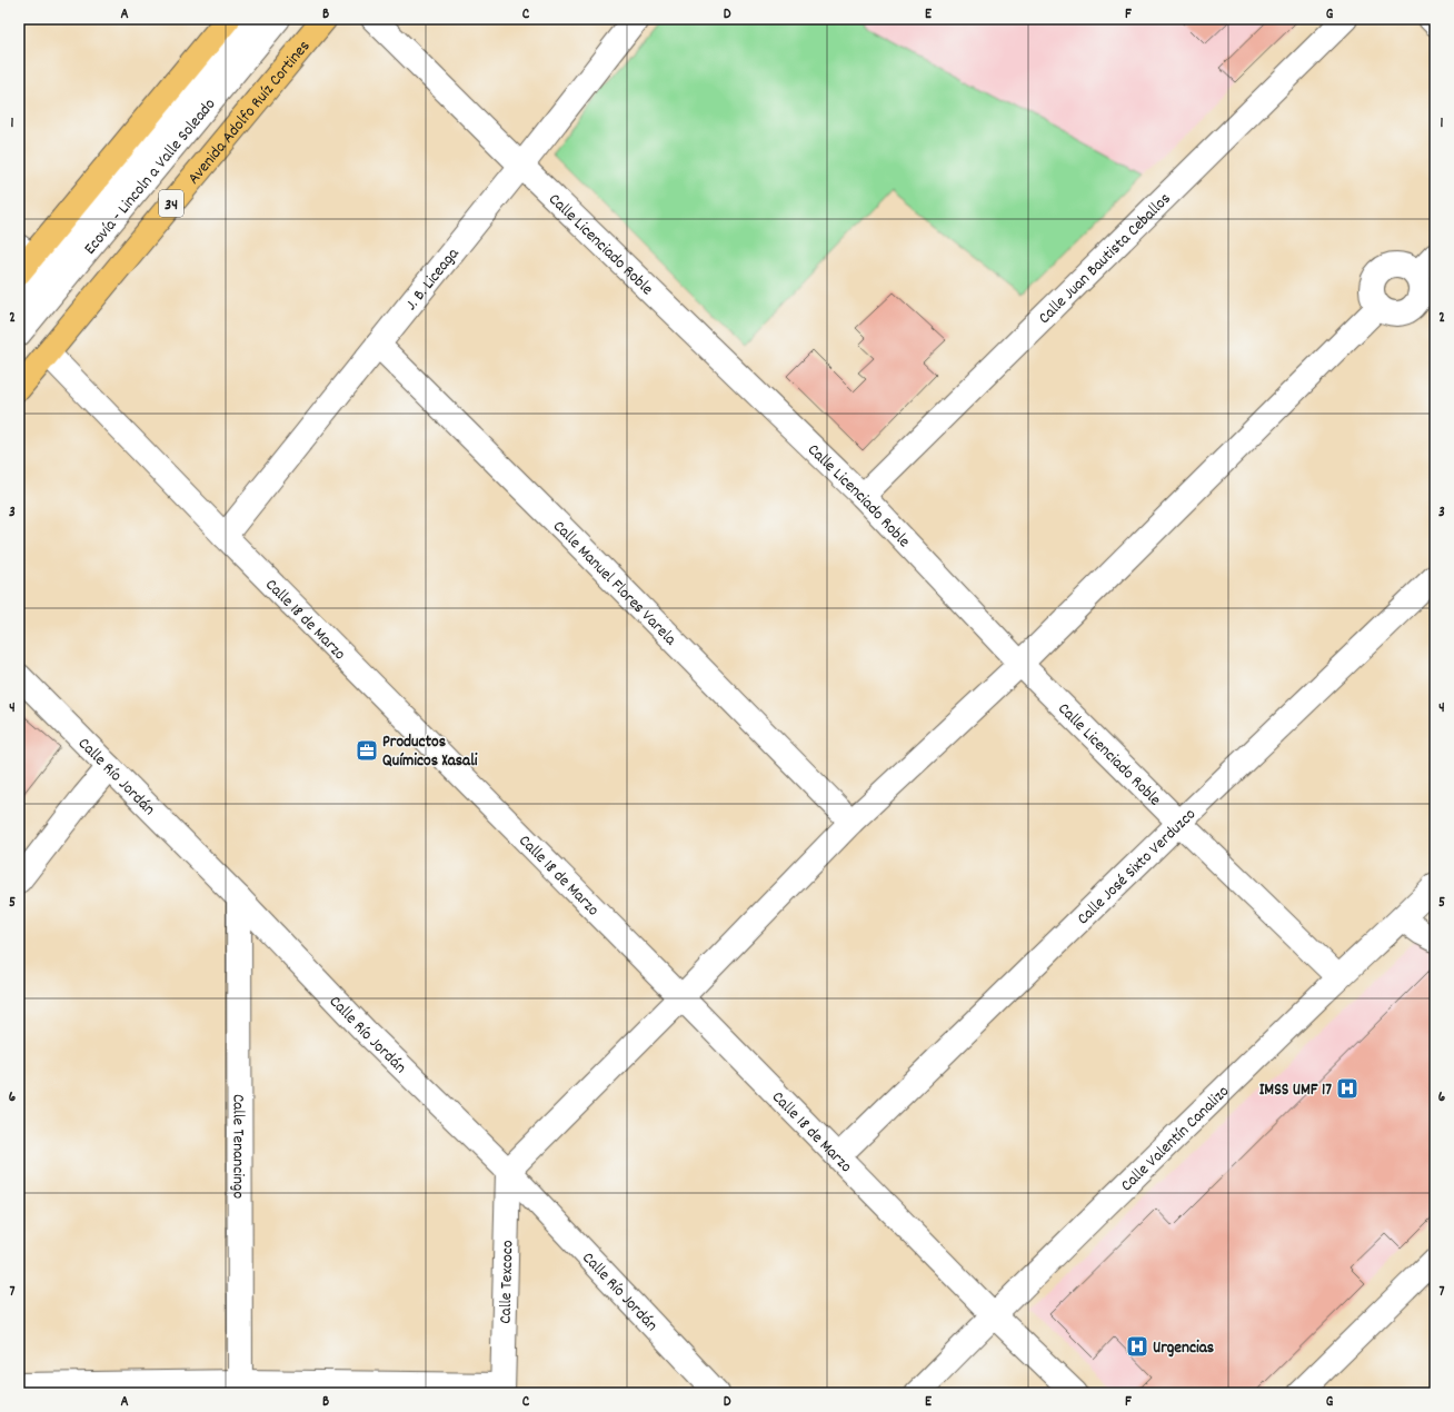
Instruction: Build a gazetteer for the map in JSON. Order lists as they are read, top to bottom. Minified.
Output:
{"streets":{"main road":["Avenida Adolfo Ruíz Cortines","34"],"street":["Ecovía - Lincoln a Valle Soleado","Calle Licenciado Roble","Calle Juan Bautista Ceballos","J. B. Liceaga","Calle Manuel Flores Varela","Calle 18 de Marzo","Calle Río Jordán","Calle José Sixto Verduzco","Calle Valentín Canalizo","Calle Tenancingo","Calle Texcoco"]},"crossings":[["Avenida Adolfo Ruíz Cortines","Calle 18 de Marzo"],["Calle Licenciado Roble","Calle Juan Bautista Ceballos"],["Calle Licenciado Roble","J. B. Liceaga"],["Calle Licenciado Roble","Calle José Sixto Verduzco"],["Calle Licenciado Roble","Calle Valentín Canalizo"],["J. B. Liceaga","Calle Manuel Flores Varela"],["J. B. Liceaga","Calle 18 de Marzo"],["Calle 18 de Marzo","Calle José Sixto Verduzco"],["Calle 18 de Marzo","Calle Valentín Canalizo"],["Calle Río Jordán","Calle Tenancingo"],["Calle Río Jordán","Calle Texcoco"]],"places":{"office":["Productos Químicos Xasali"],"hospital":["IMSS UMF 17","Urgencias"]},"grid":{"columns":["A","B","C","D","E","F","G"],"rows":["1","2","3","4","5","6","7"]}}
